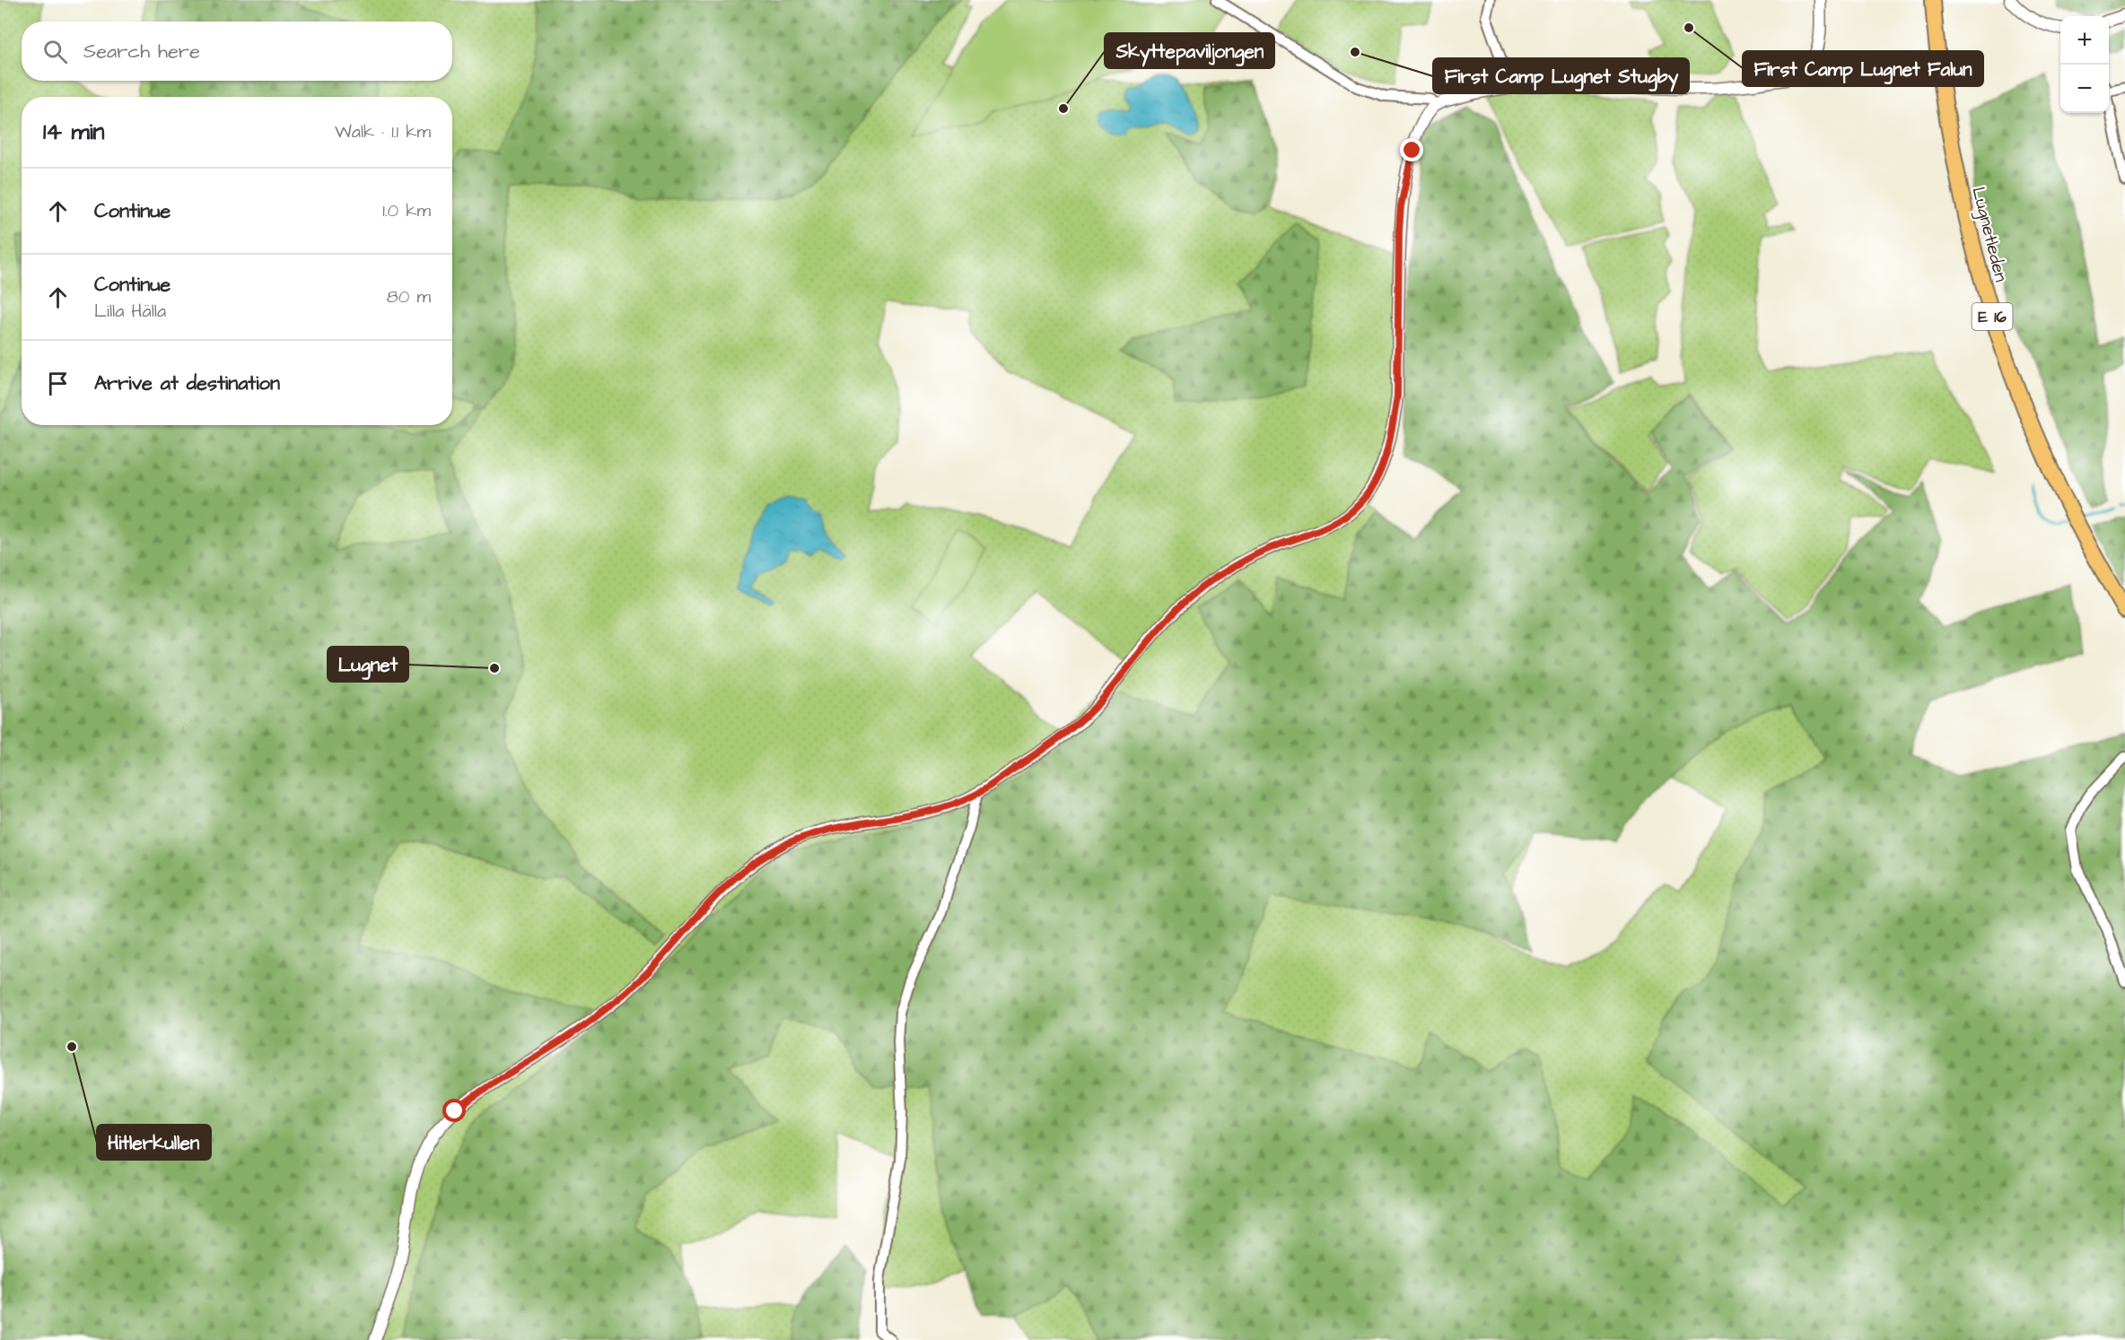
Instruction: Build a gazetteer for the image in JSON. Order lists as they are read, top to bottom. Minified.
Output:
{"streets":{"highway":["Lugnetleden","E 16"]},"places":["First Camp Lugnet Falun","First Camp Lugnet Stugby","Skyttepaviljongen","Lugnet","Hitlerkullen"],"page":{"map_buttons":["+","−"],"search":"Search here","heading":["14 min","Walk · 1.1 km"],"list":[["Continue","1.0 km"],["Continue","Lilla Hälla","80 m"],"Arrive at destination"]}}
